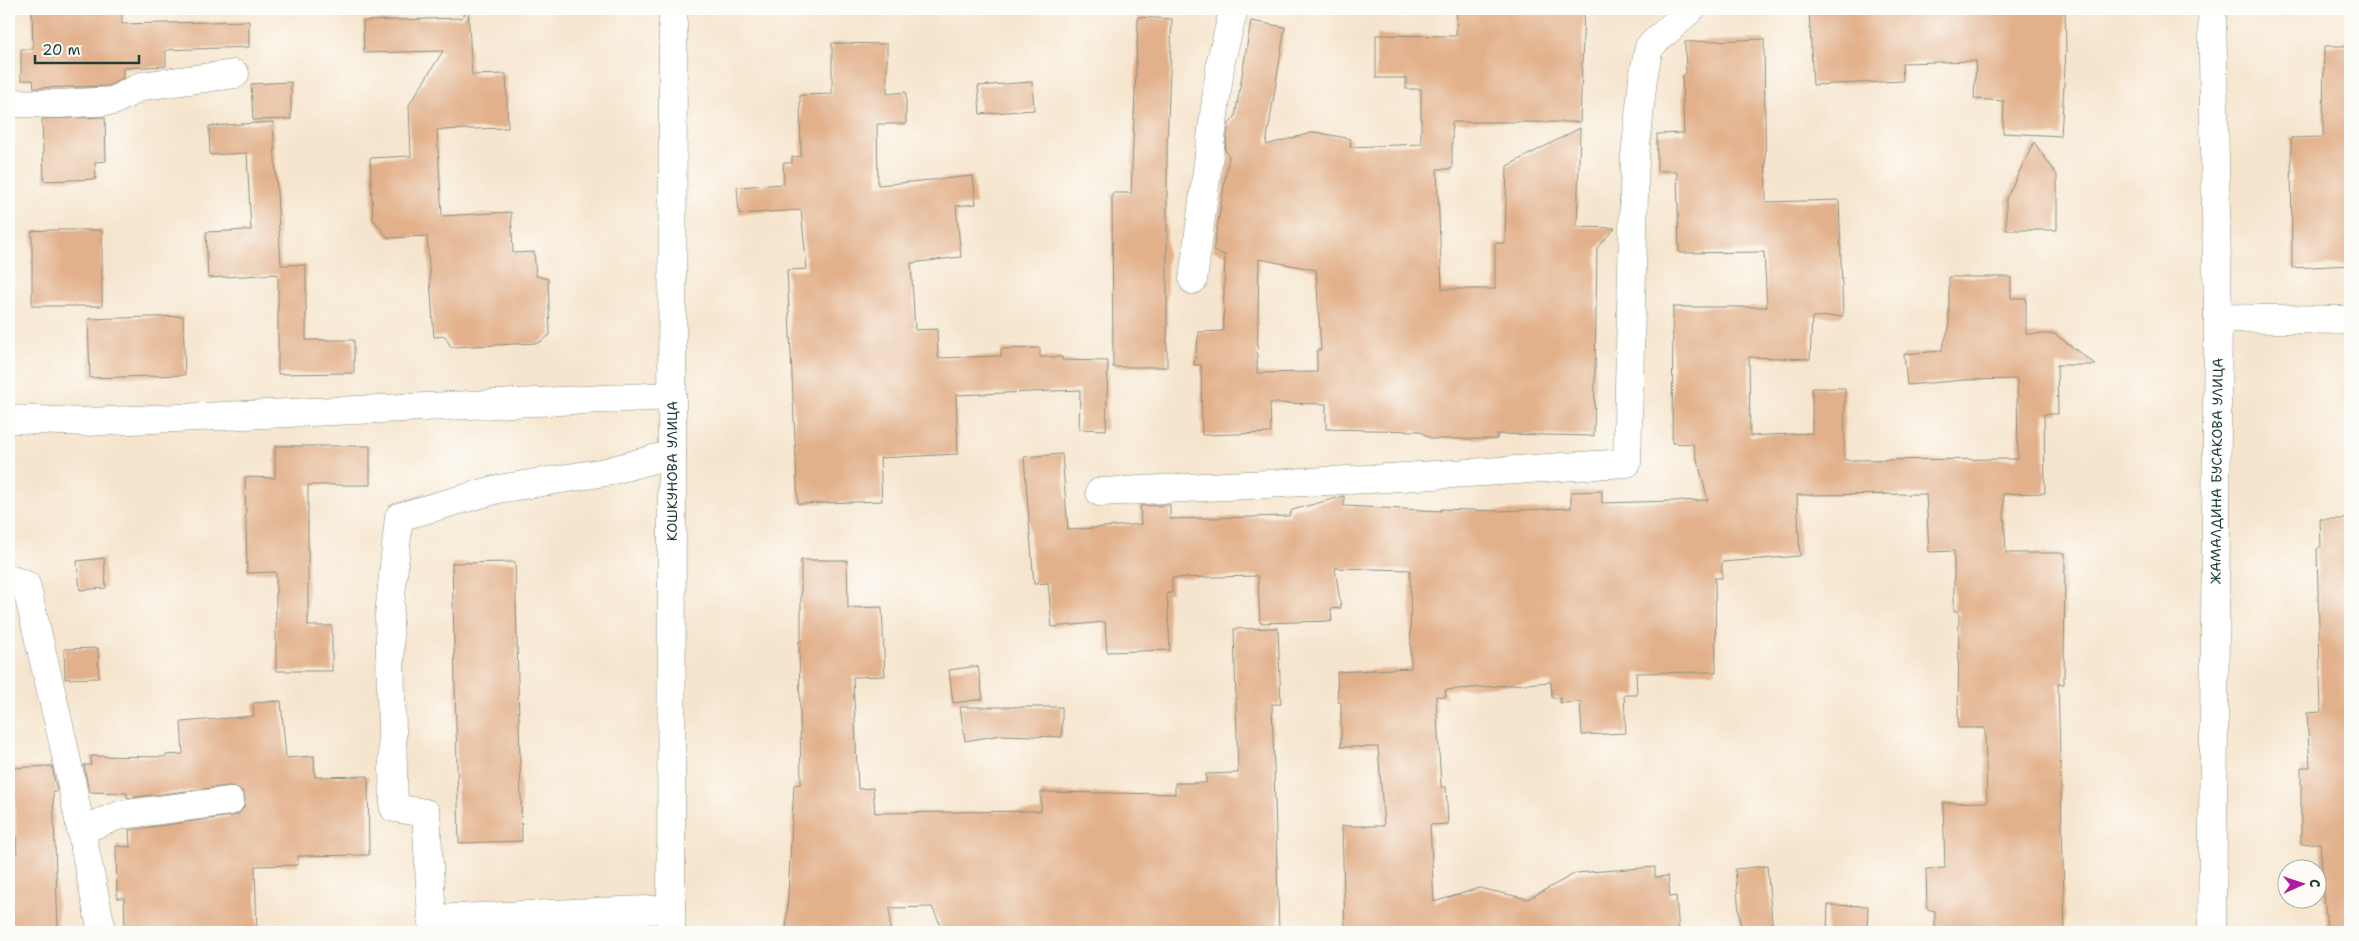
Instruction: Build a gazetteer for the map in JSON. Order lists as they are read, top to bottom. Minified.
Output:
{"streets":{"street":["КОШКУНОВА УЛИЦА","ЖАМАЛДИНА БУСАКОВА УЛИЦА"]},"scale_bar":"20 m","north":"right"}
